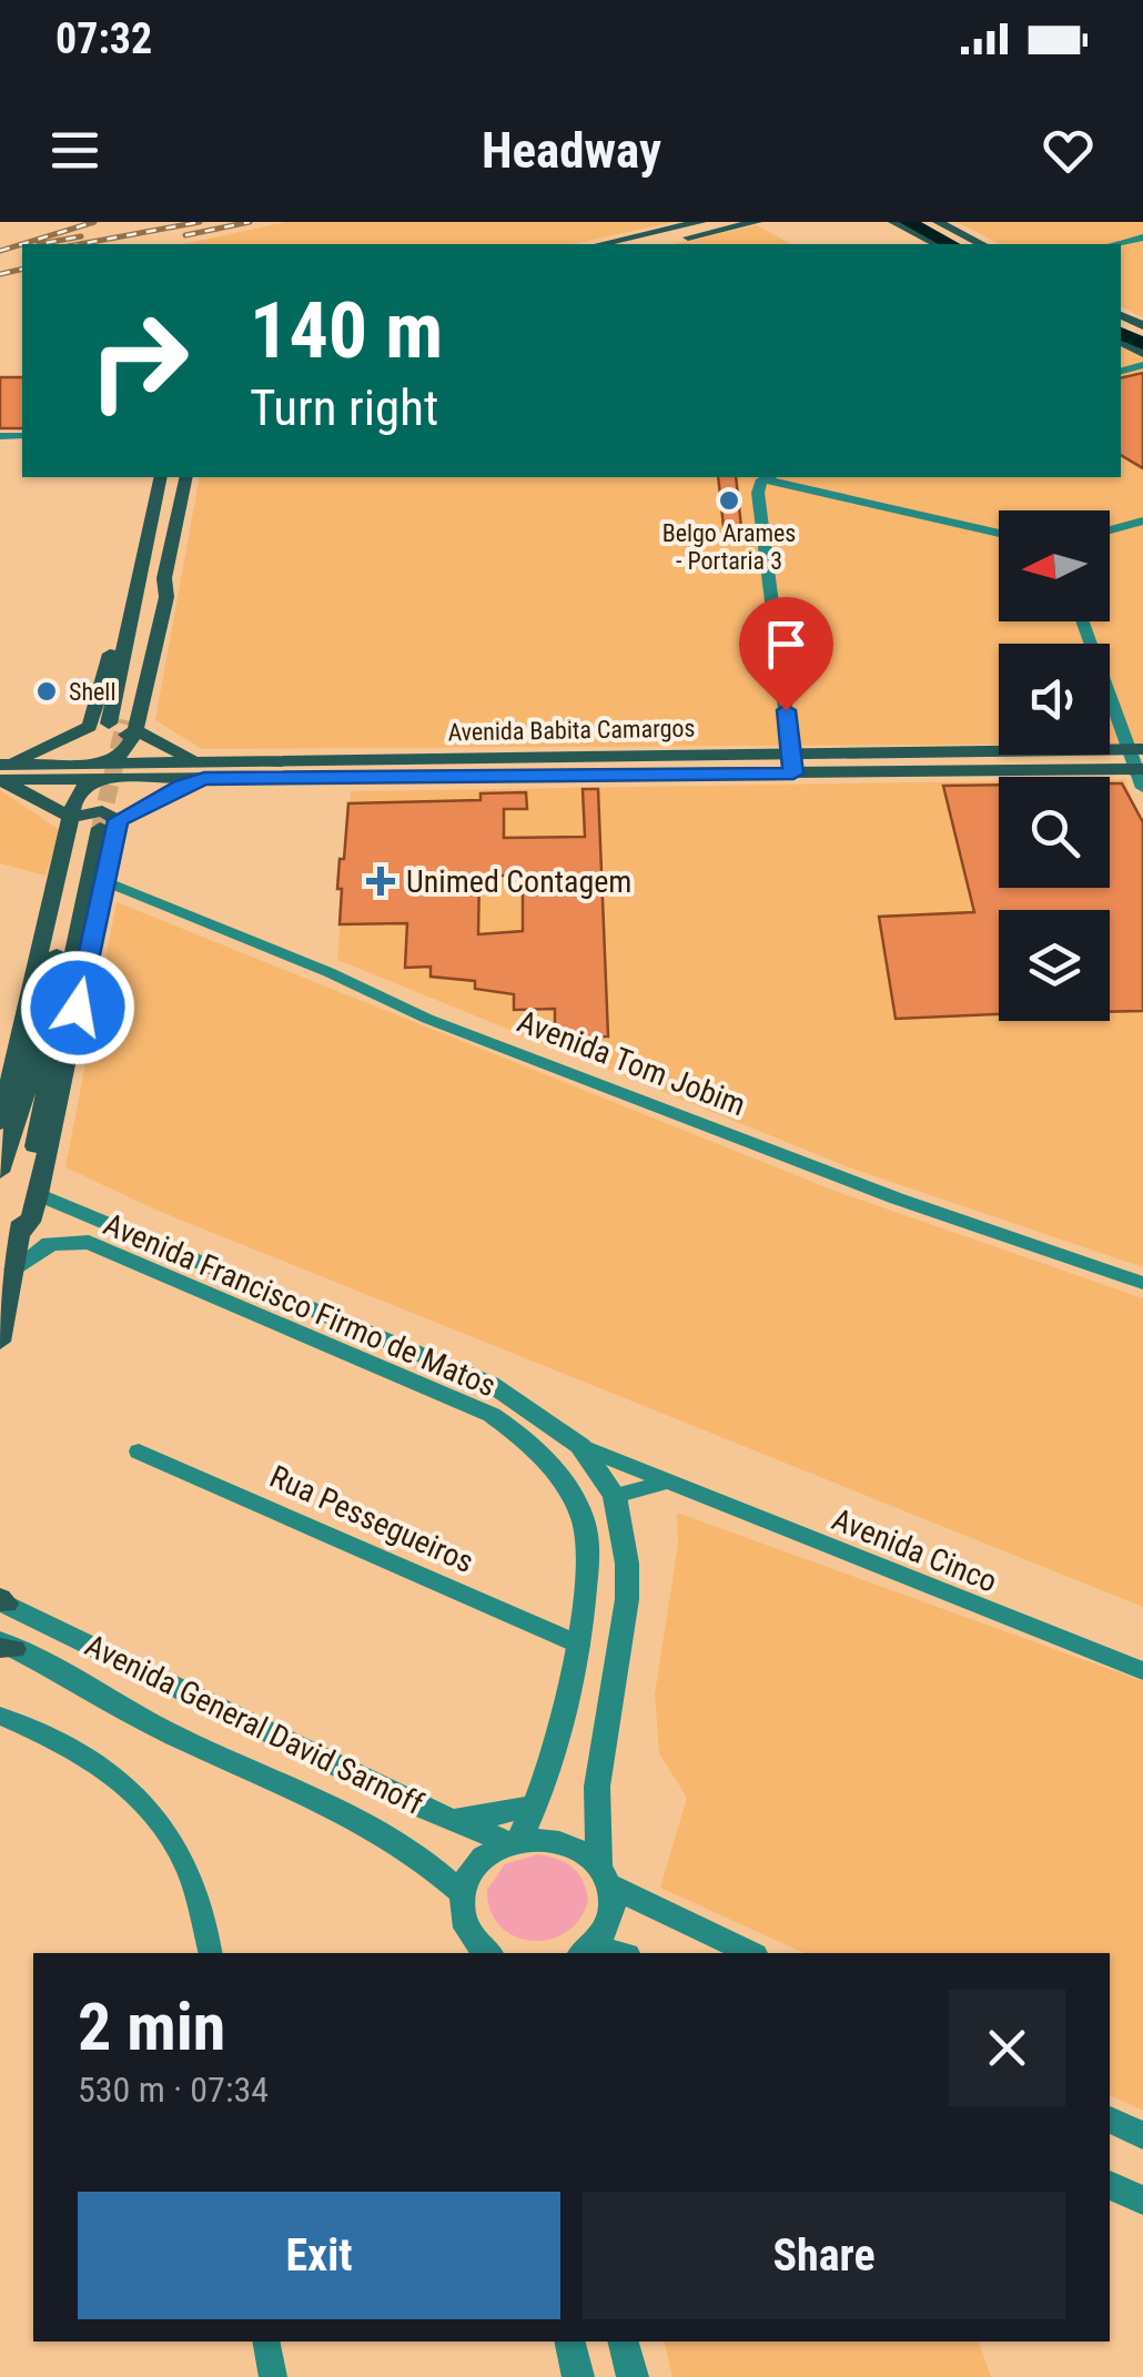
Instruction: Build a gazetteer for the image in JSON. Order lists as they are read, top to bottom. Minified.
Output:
{"streets":{"main road":["Avenida Babita Camargos"],"street":["Avenida Tom Jobim","Avenida Francisco Firmo de Matos","Rua Pessegueiros","Avenida Cinco","Avenida General David Sarnoff"]},"crossings":[["Avenida Francisco Firmo de Matos","Rua Pessegueiros"],["Avenida Francisco Firmo de Matos","Avenida Cinco"],["Avenida Francisco Firmo de Matos","Avenida General David Sarnoff"]],"places":{"other":["Belgo Arames - Portaria 3","Shell"],"health":["Unimed Contagem"]},"north":"left","page":{"status":"07:32","header":"Headway","turn":["140 m","Turn right"],"heading":["2 min","530 m · 07:34"],"buttons":["Exit","Share"]}}
